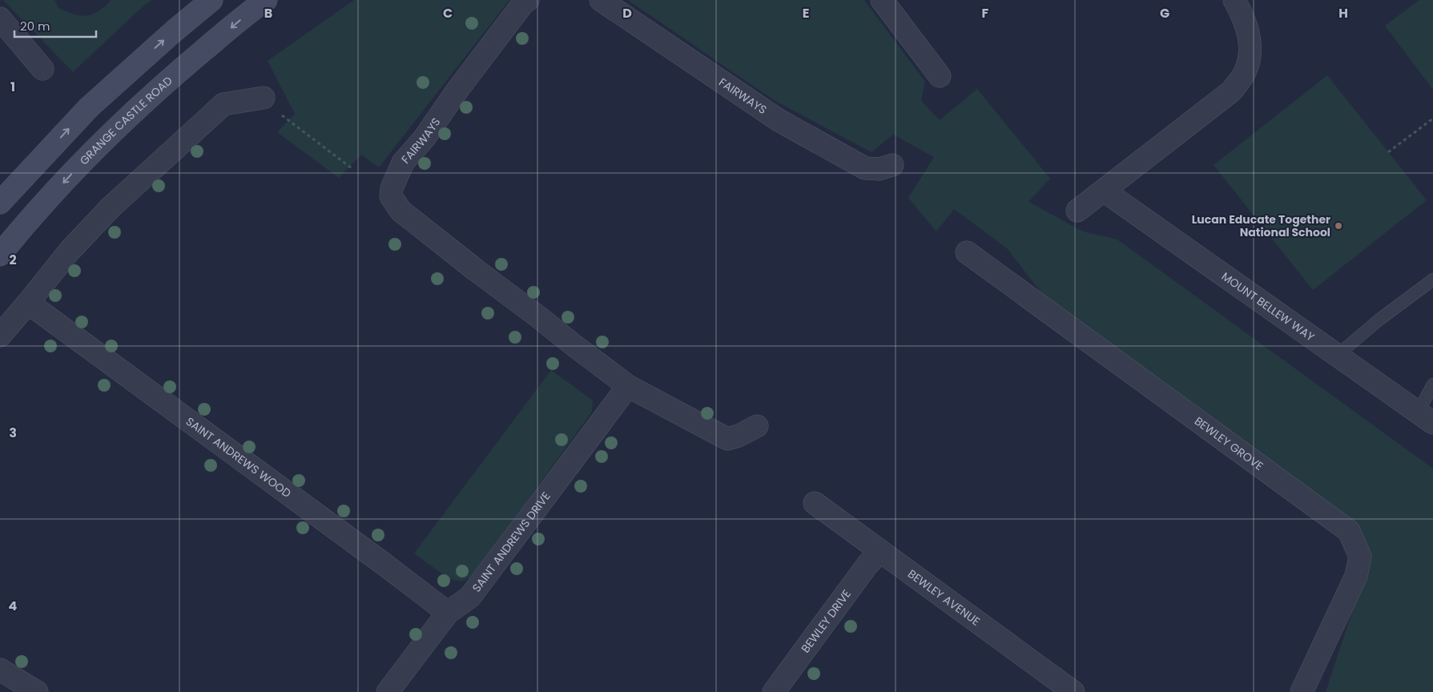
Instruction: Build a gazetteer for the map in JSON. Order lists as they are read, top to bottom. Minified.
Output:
{"streets":{"main road":["GRANGE CASTLE ROAD"],"street":["FAIRWAYS","MOUNT BELLEW WAY","BEWLEY GROVE","SAINT ANDREWS WOOD","SAINT ANDREWS DRIVE","BEWLEY AVENUE","BEWLEY DRIVE"]},"crossings":[["FAIRWAYS","SAINT ANDREWS DRIVE"],["SAINT ANDREWS WOOD","SAINT ANDREWS DRIVE"],["BEWLEY AVENUE","BEWLEY DRIVE"]],"places":["Lucan Educate Together National School"],"scale_bar":"20 m","grid":{"columns":["B","C","D","E","F","G","H"],"rows":["1","2","3","4"]}}
